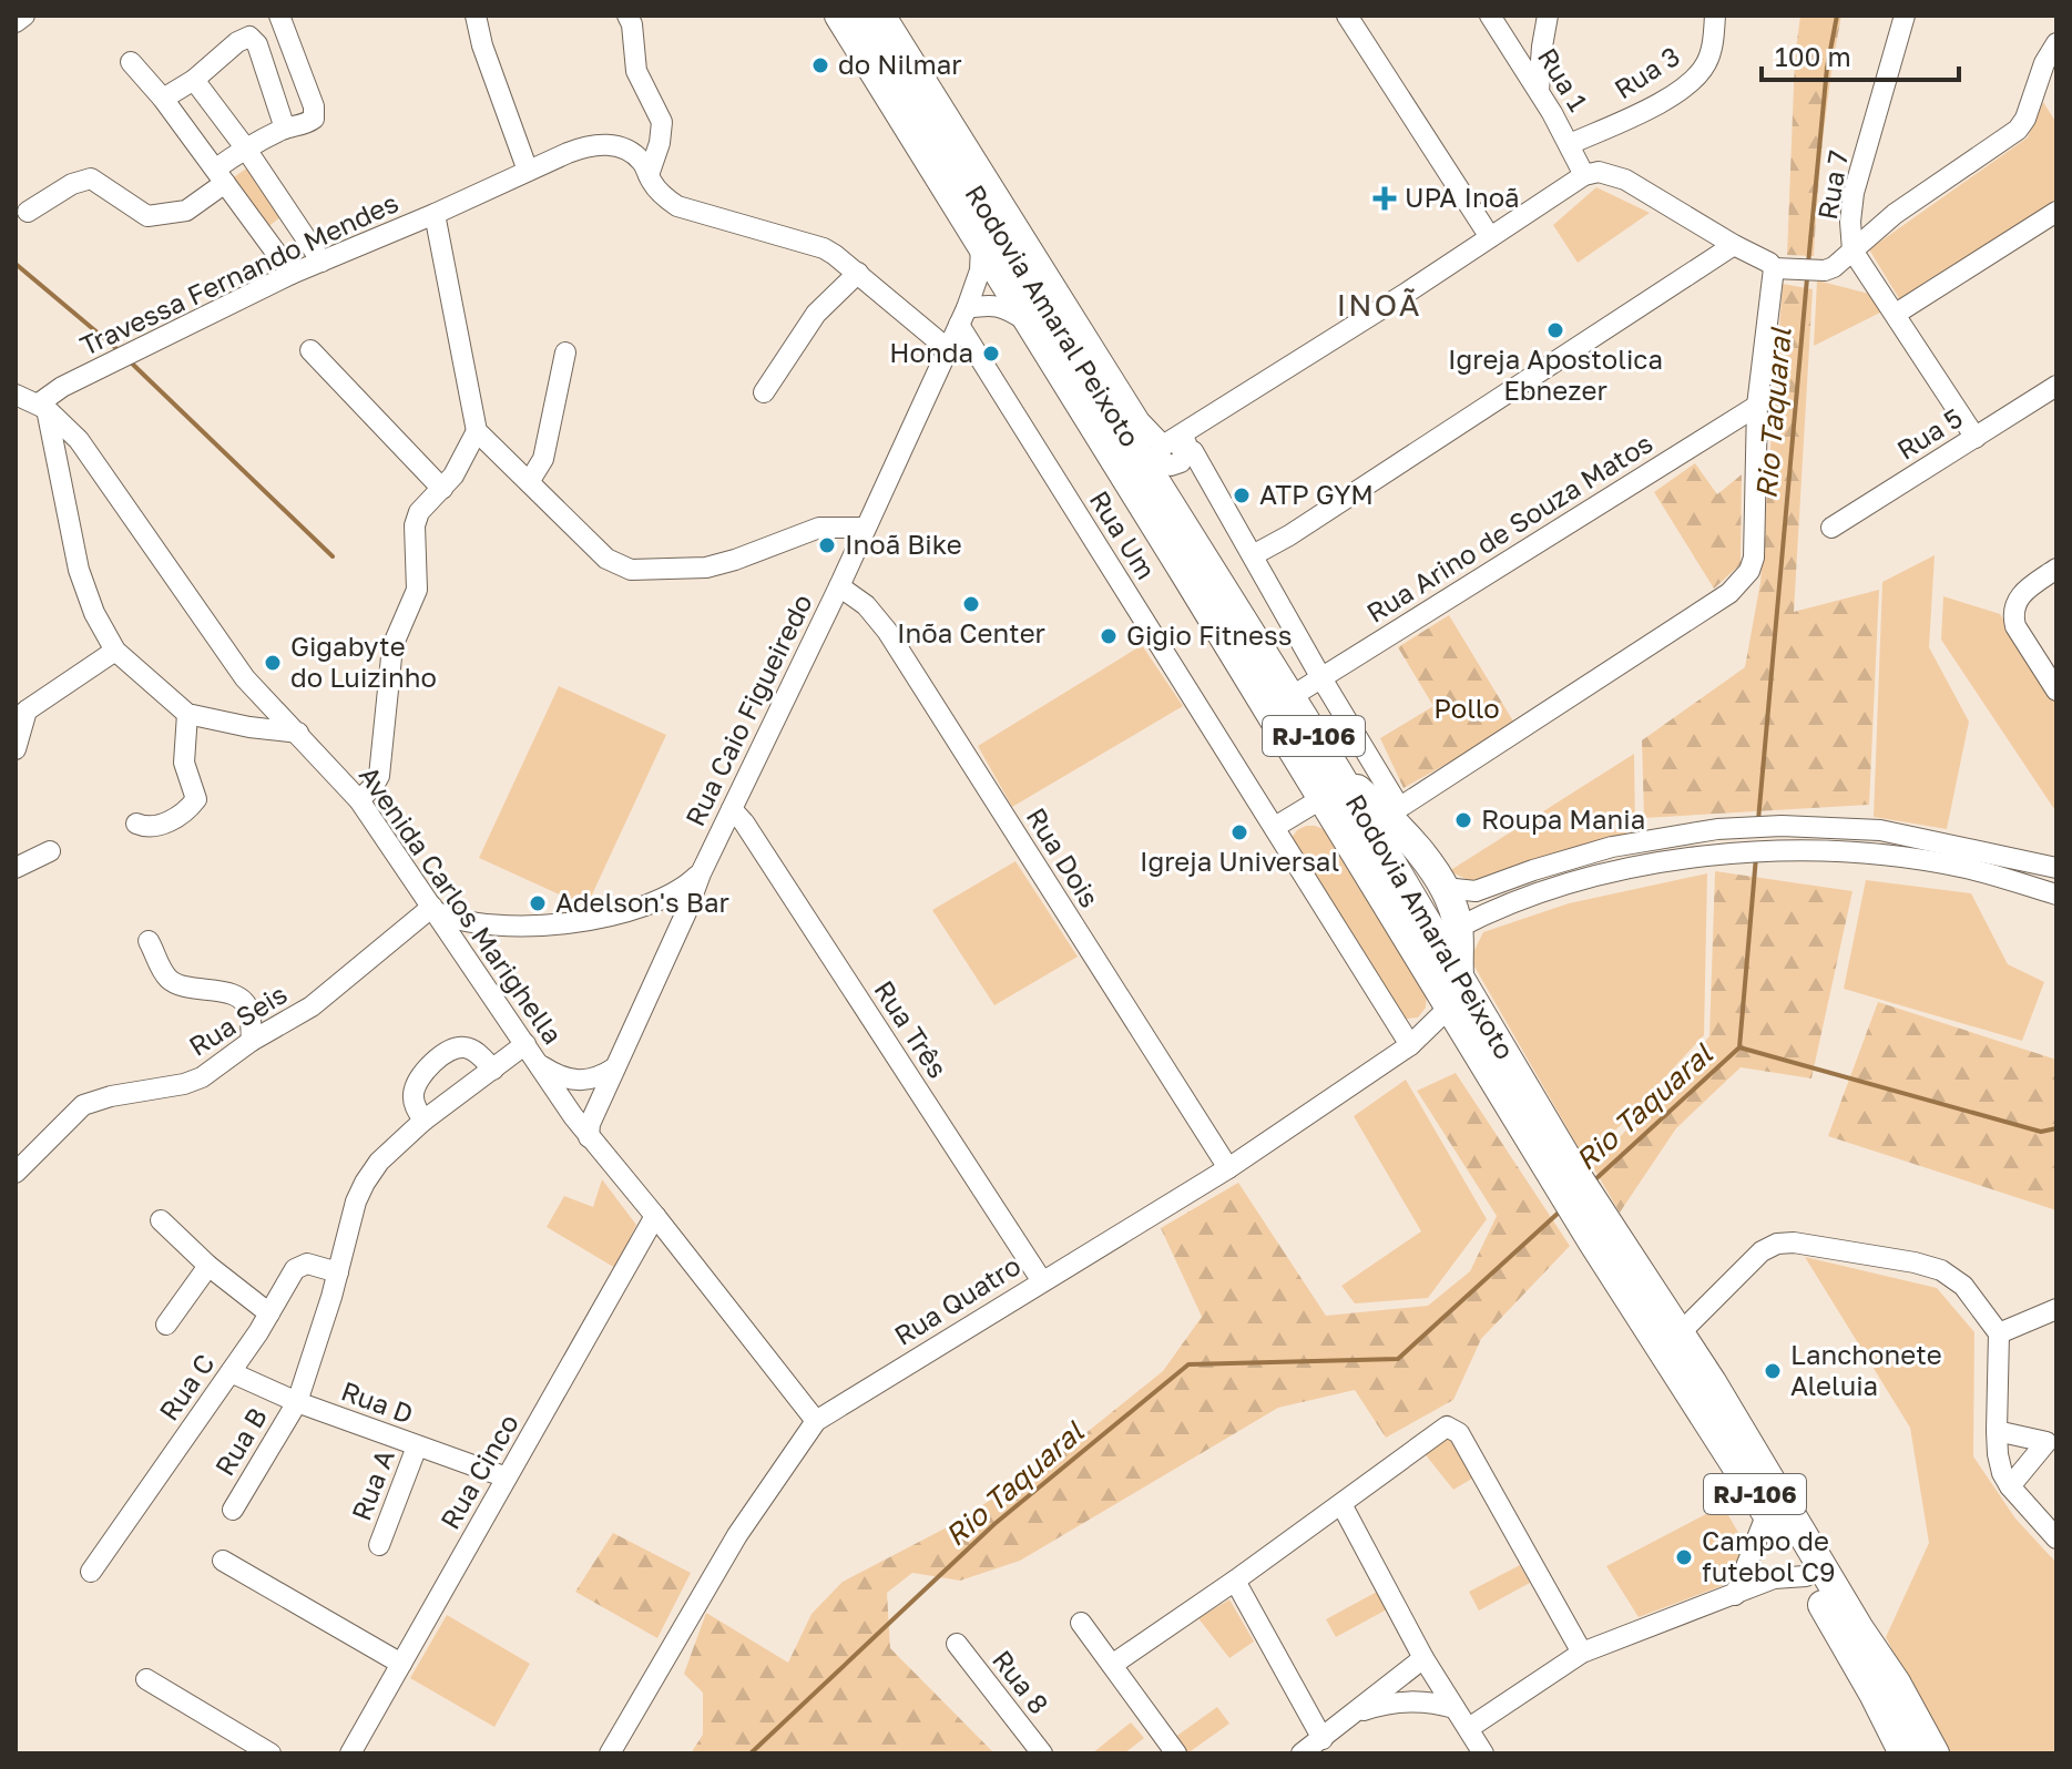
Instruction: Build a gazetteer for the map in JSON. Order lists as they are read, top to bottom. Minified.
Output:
{"streets":{"highway":["Rodovia Amaral Peixoto","RJ-106"],"street":["Rua 3","Rua 1","Rua 7","Travessa Fernando Mendes","Rua 5","Rua Arino de Souza Matos","Rua Um","Rua Caio Figueiredo","Rua Dois","Avenida Carlos Marighella","Rua Seis","Rua Três","Rua Quatro","Rua C","Rua D","Rua B","Rua Cinco","Rua A","Rua 8"]},"crossings":[["Rua 3","Rua 1"],["Rua 7","Rua 5"],["Travessa Fernando Mendes","Avenida Carlos Marighella"],["Rodovia Amaral Peixoto","Rua Arino de Souza Matos"],["Rodovia Amaral Peixoto","Rua Caio Figueiredo"],["Rodovia Amaral Peixoto","Rua Quatro"],["Rua Um","Rua Caio Figueiredo"],["Rua Um","Rua Quatro"],["Rua Caio Figueiredo","Rua Dois"],["Rua Caio Figueiredo","Avenida Carlos Marighella"],["Rua Caio Figueiredo","Rua Três"],["Rua Dois","Rua Quatro"],["Avenida Carlos Marighella","Rua Seis"],["Avenida Carlos Marighella","Rua Quatro"],["Avenida Carlos Marighella","Rua B"],["Avenida Carlos Marighella","Rua Cinco"],["Rua Três","Rua Quatro"],["Rua C","Rua D"],["Rua C","Rua B"],["Rua D","Rua B"],["Rua D","Rua Cinco"],["Rua D","Rua A"]],"districts":["INOÃ"],"water":["Rio Taquaral"],"parks":["Pollo"],"places":{"other":["do Nilmar","Igreja Apostolica Ebnezer","Honda","ATP GYM","Inoã Bike","Inõa Center","Gigio Fitness","Gigabyte do Luizinho","Roupa Mania","Igreja Universal","Adelson's Bar","Lanchonete Aleluia","Campo de futebol C9"],"health":["UPA Inoã"]},"scale_bar":"100 m"}
